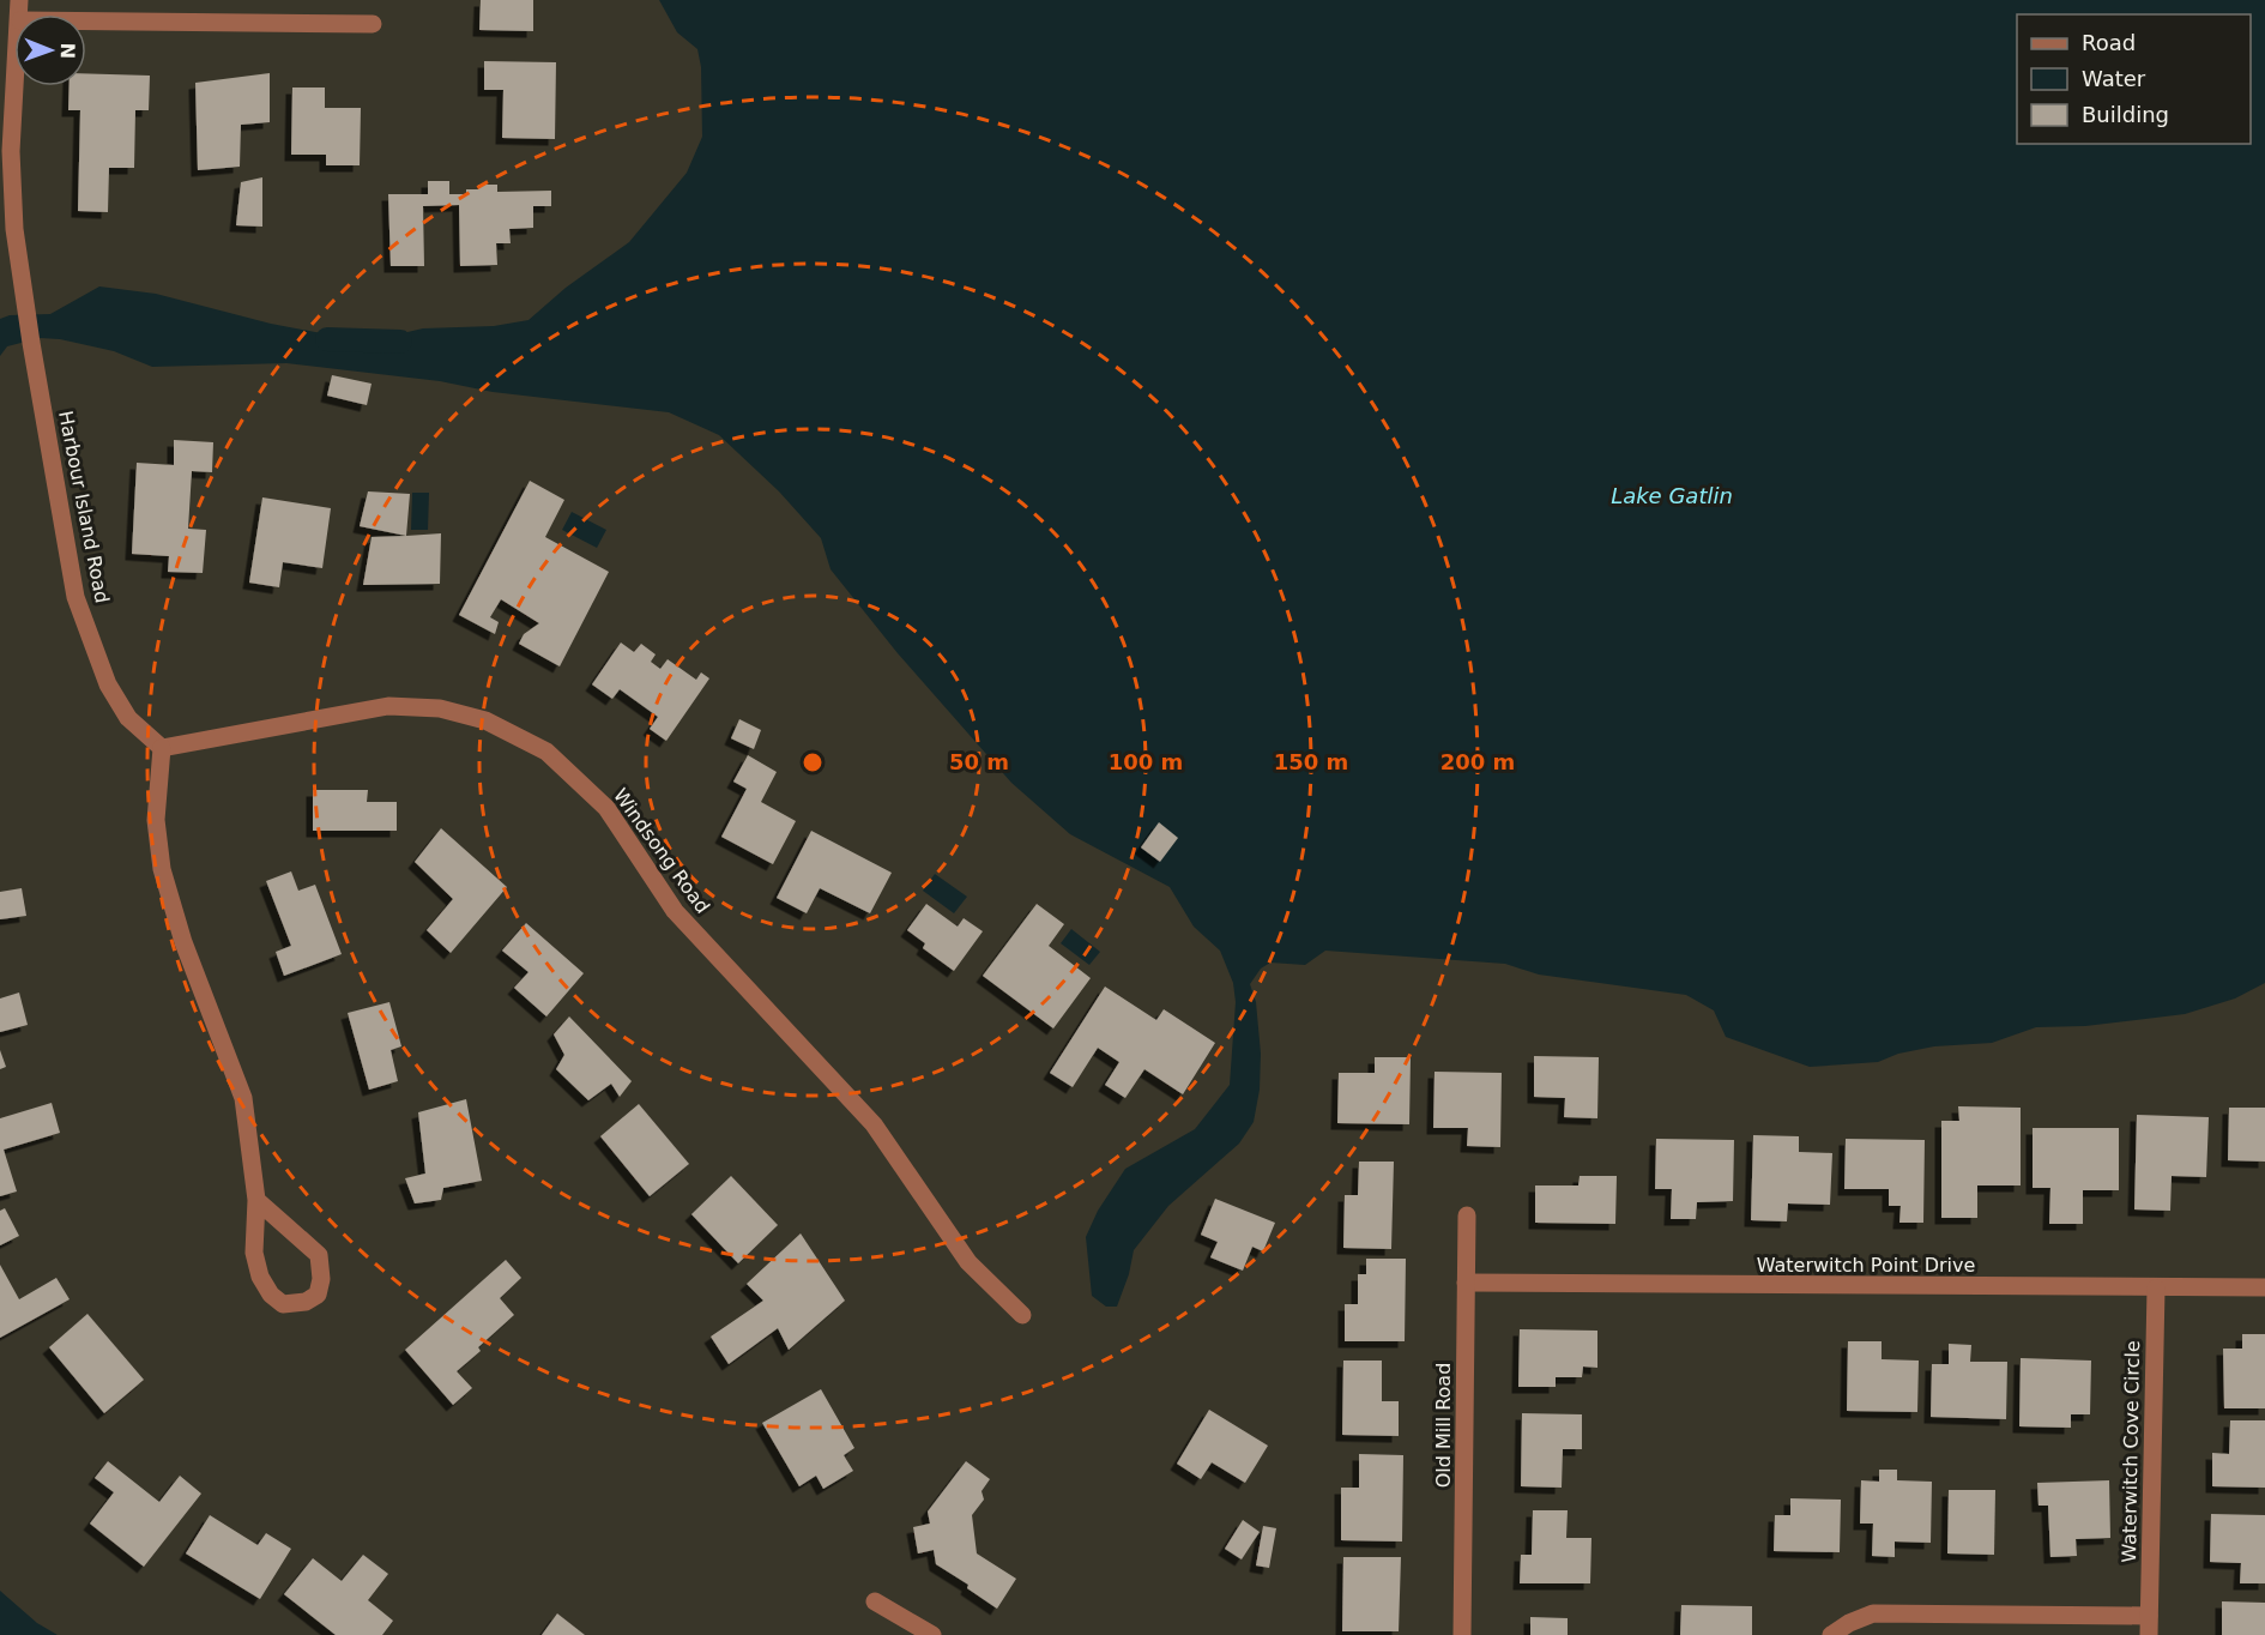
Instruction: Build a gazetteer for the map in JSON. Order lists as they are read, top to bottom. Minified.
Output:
{"streets":{"street":["Harbour Island Road","Windsong Road","Waterwitch Point Drive","Old Mill Road","Waterwitch Cove Circle"]},"crossings":[["Harbour Island Road","Windsong Road"],["Waterwitch Point Drive","Old Mill Road"],["Waterwitch Point Drive","Waterwitch Cove Circle"]],"water":["Lake Gatlin"],"legend":["Road","Water","Building"],"north":"right","rings":["50 m","100 m","150 m","200 m"]}
